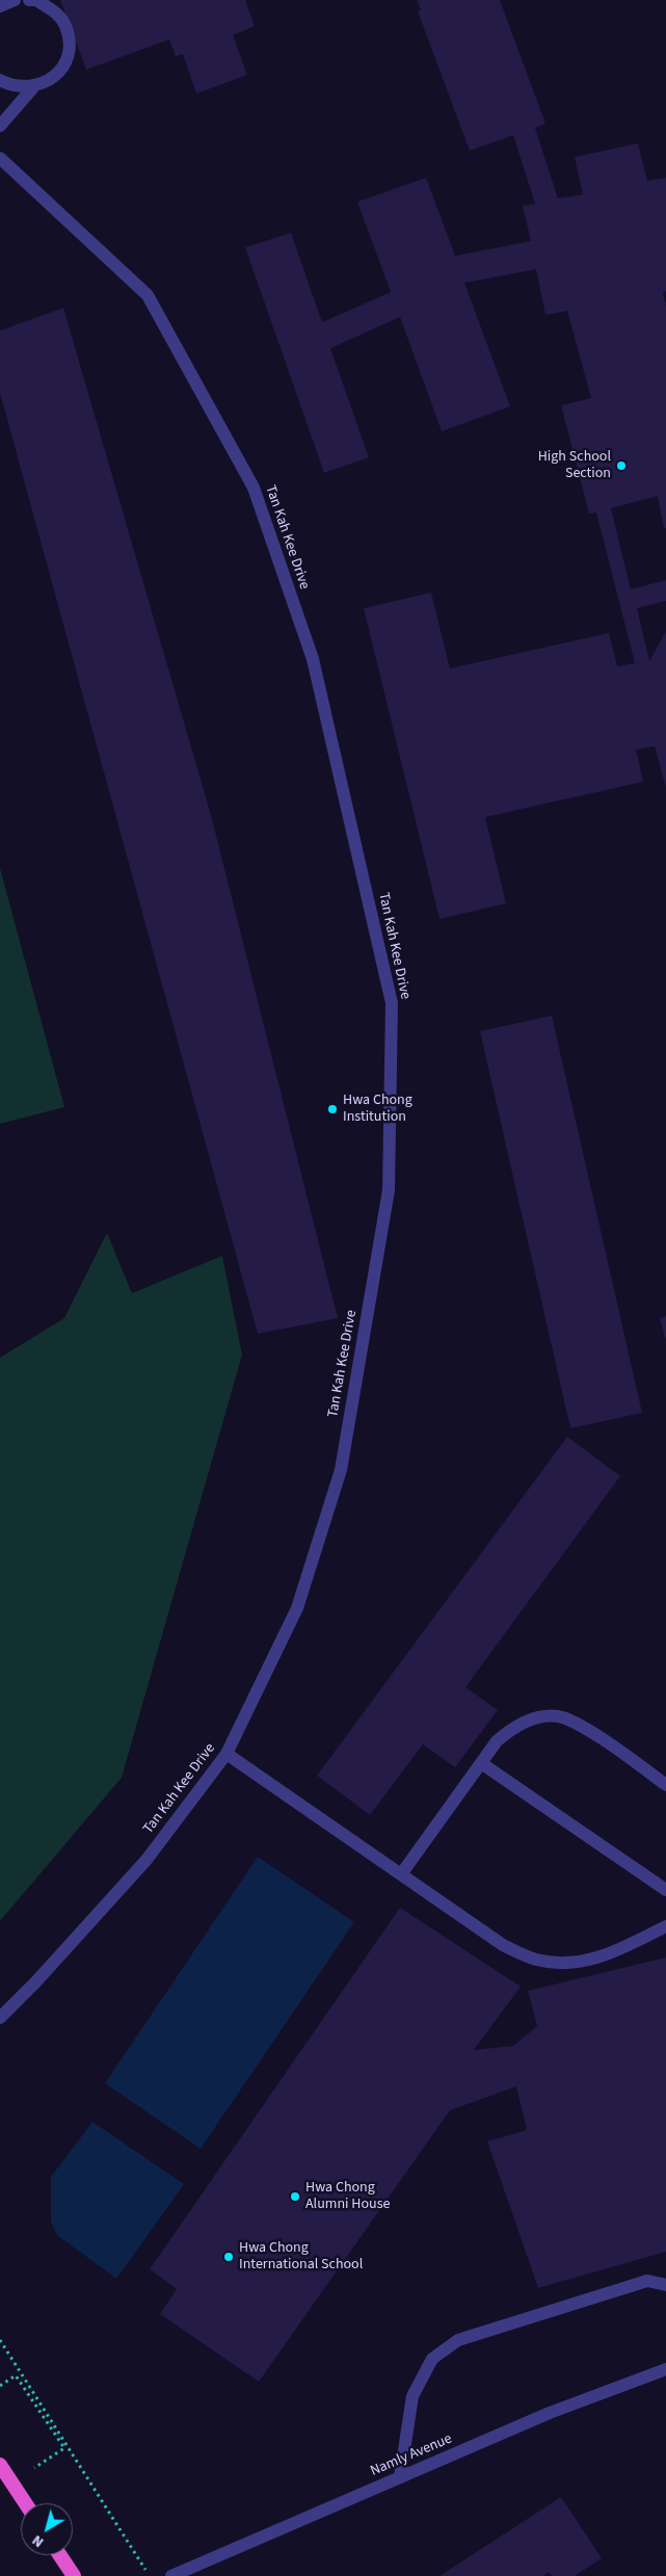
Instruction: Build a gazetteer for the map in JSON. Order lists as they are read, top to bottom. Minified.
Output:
{"streets":{"street":["Tan Kah Kee Drive","Namly Avenue"]},"places":["High School Section","Hwa Chong Institution","Hwa Chong Alumni House","Hwa Chong International School"],"north":"bottom left"}
